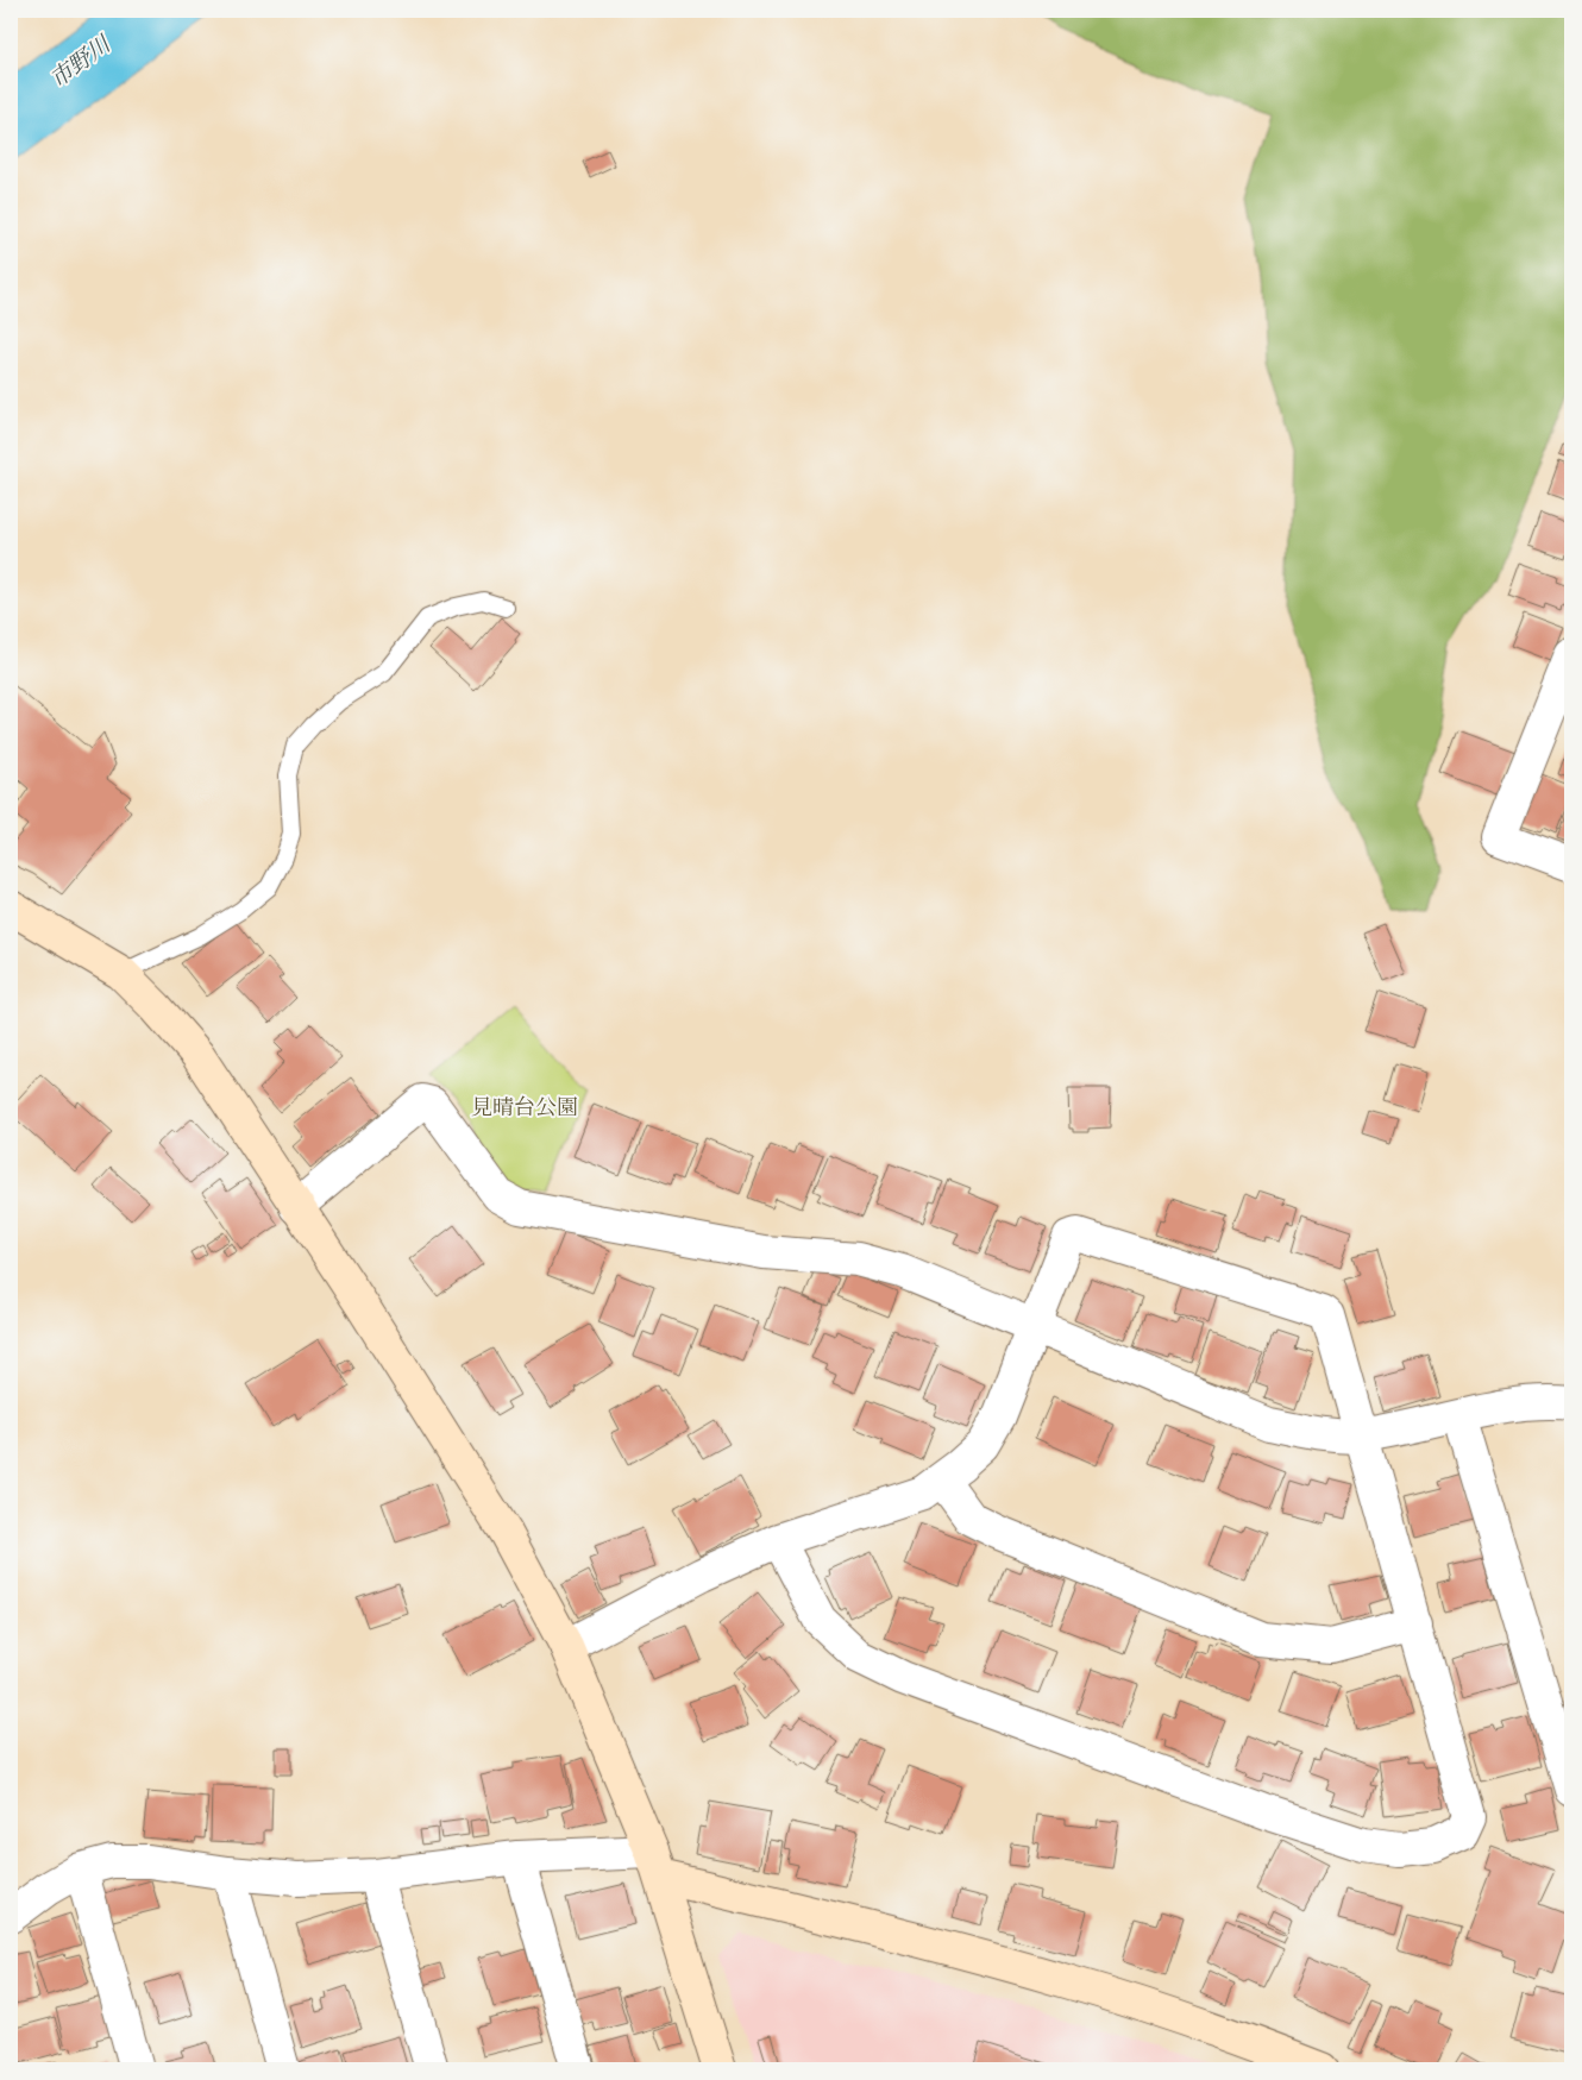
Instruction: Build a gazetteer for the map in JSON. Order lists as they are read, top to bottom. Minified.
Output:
{"water":["市野川"],"parks":["見晴台公園"]}
